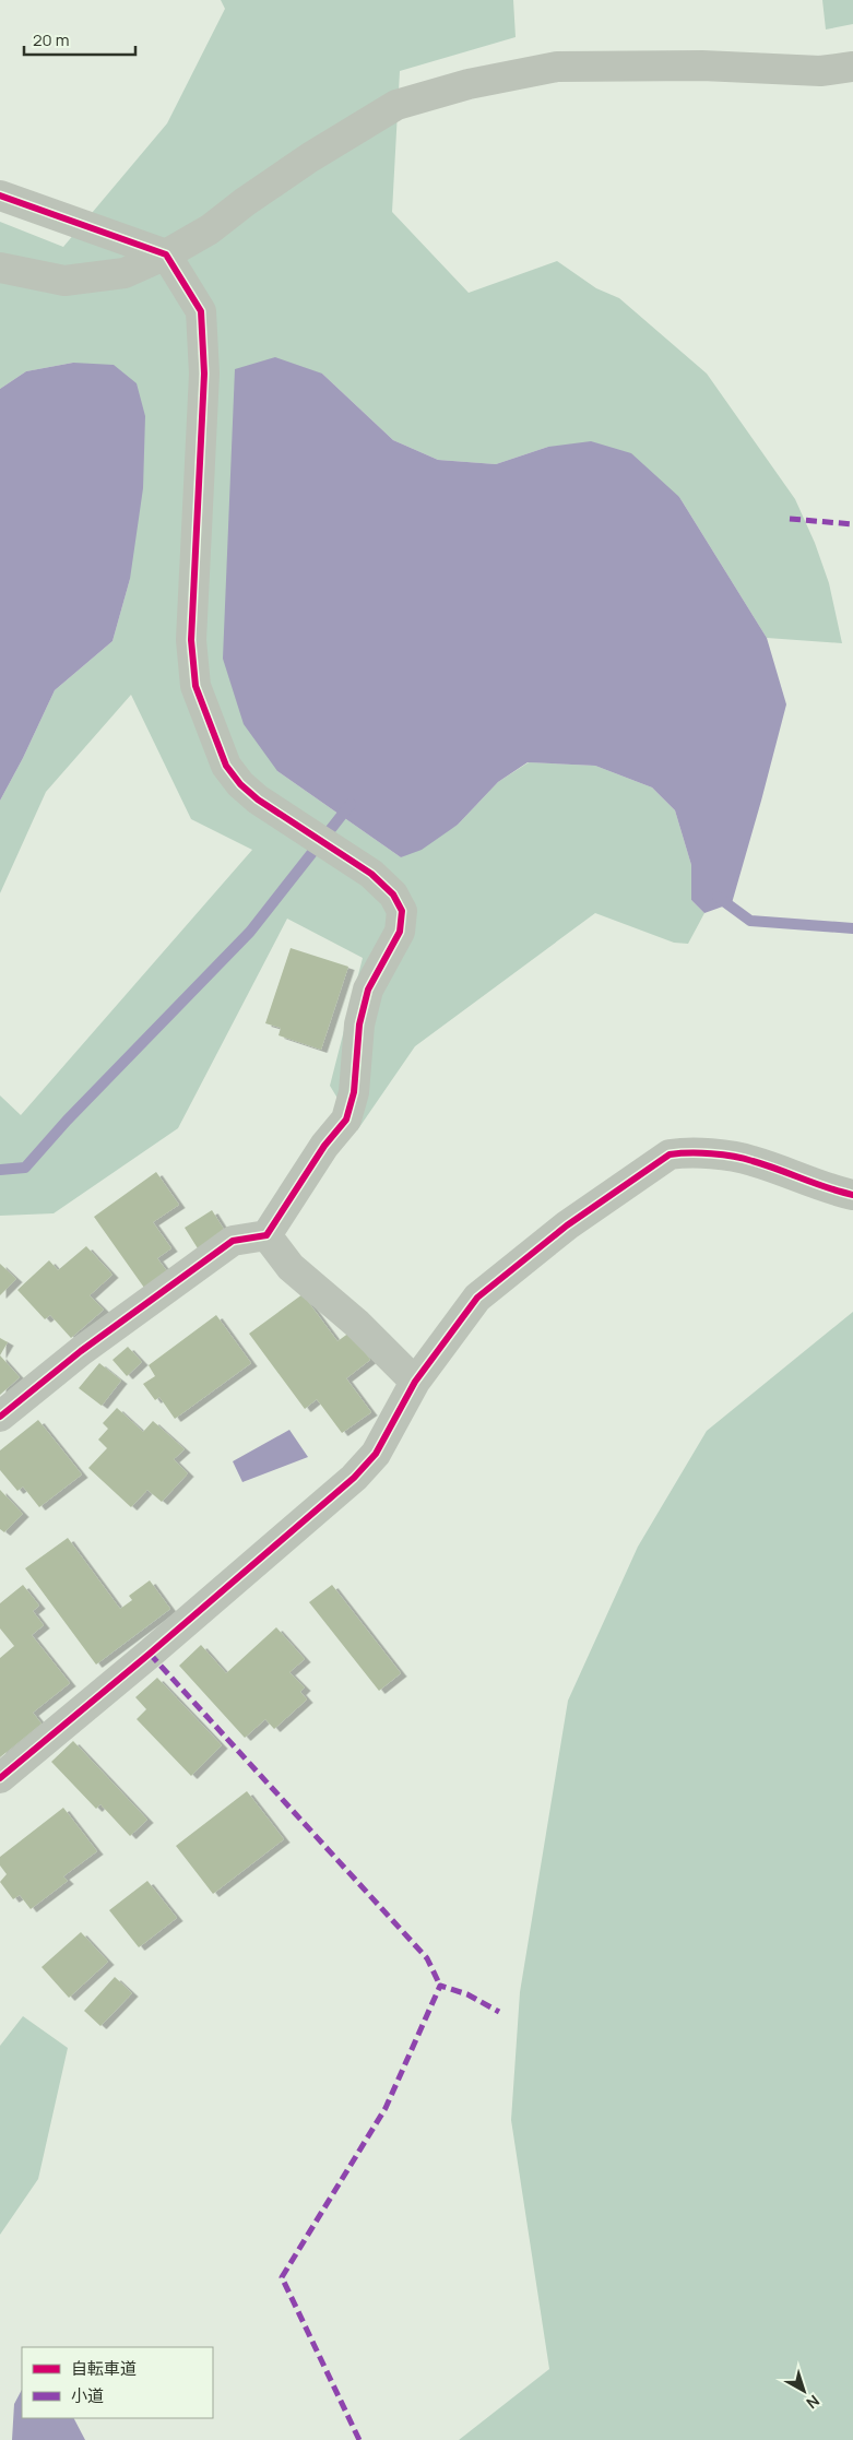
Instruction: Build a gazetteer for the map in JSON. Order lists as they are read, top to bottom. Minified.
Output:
{"legend":["自転車道","小道"],"scale_bar":"20 m","north":"bottom right"}
